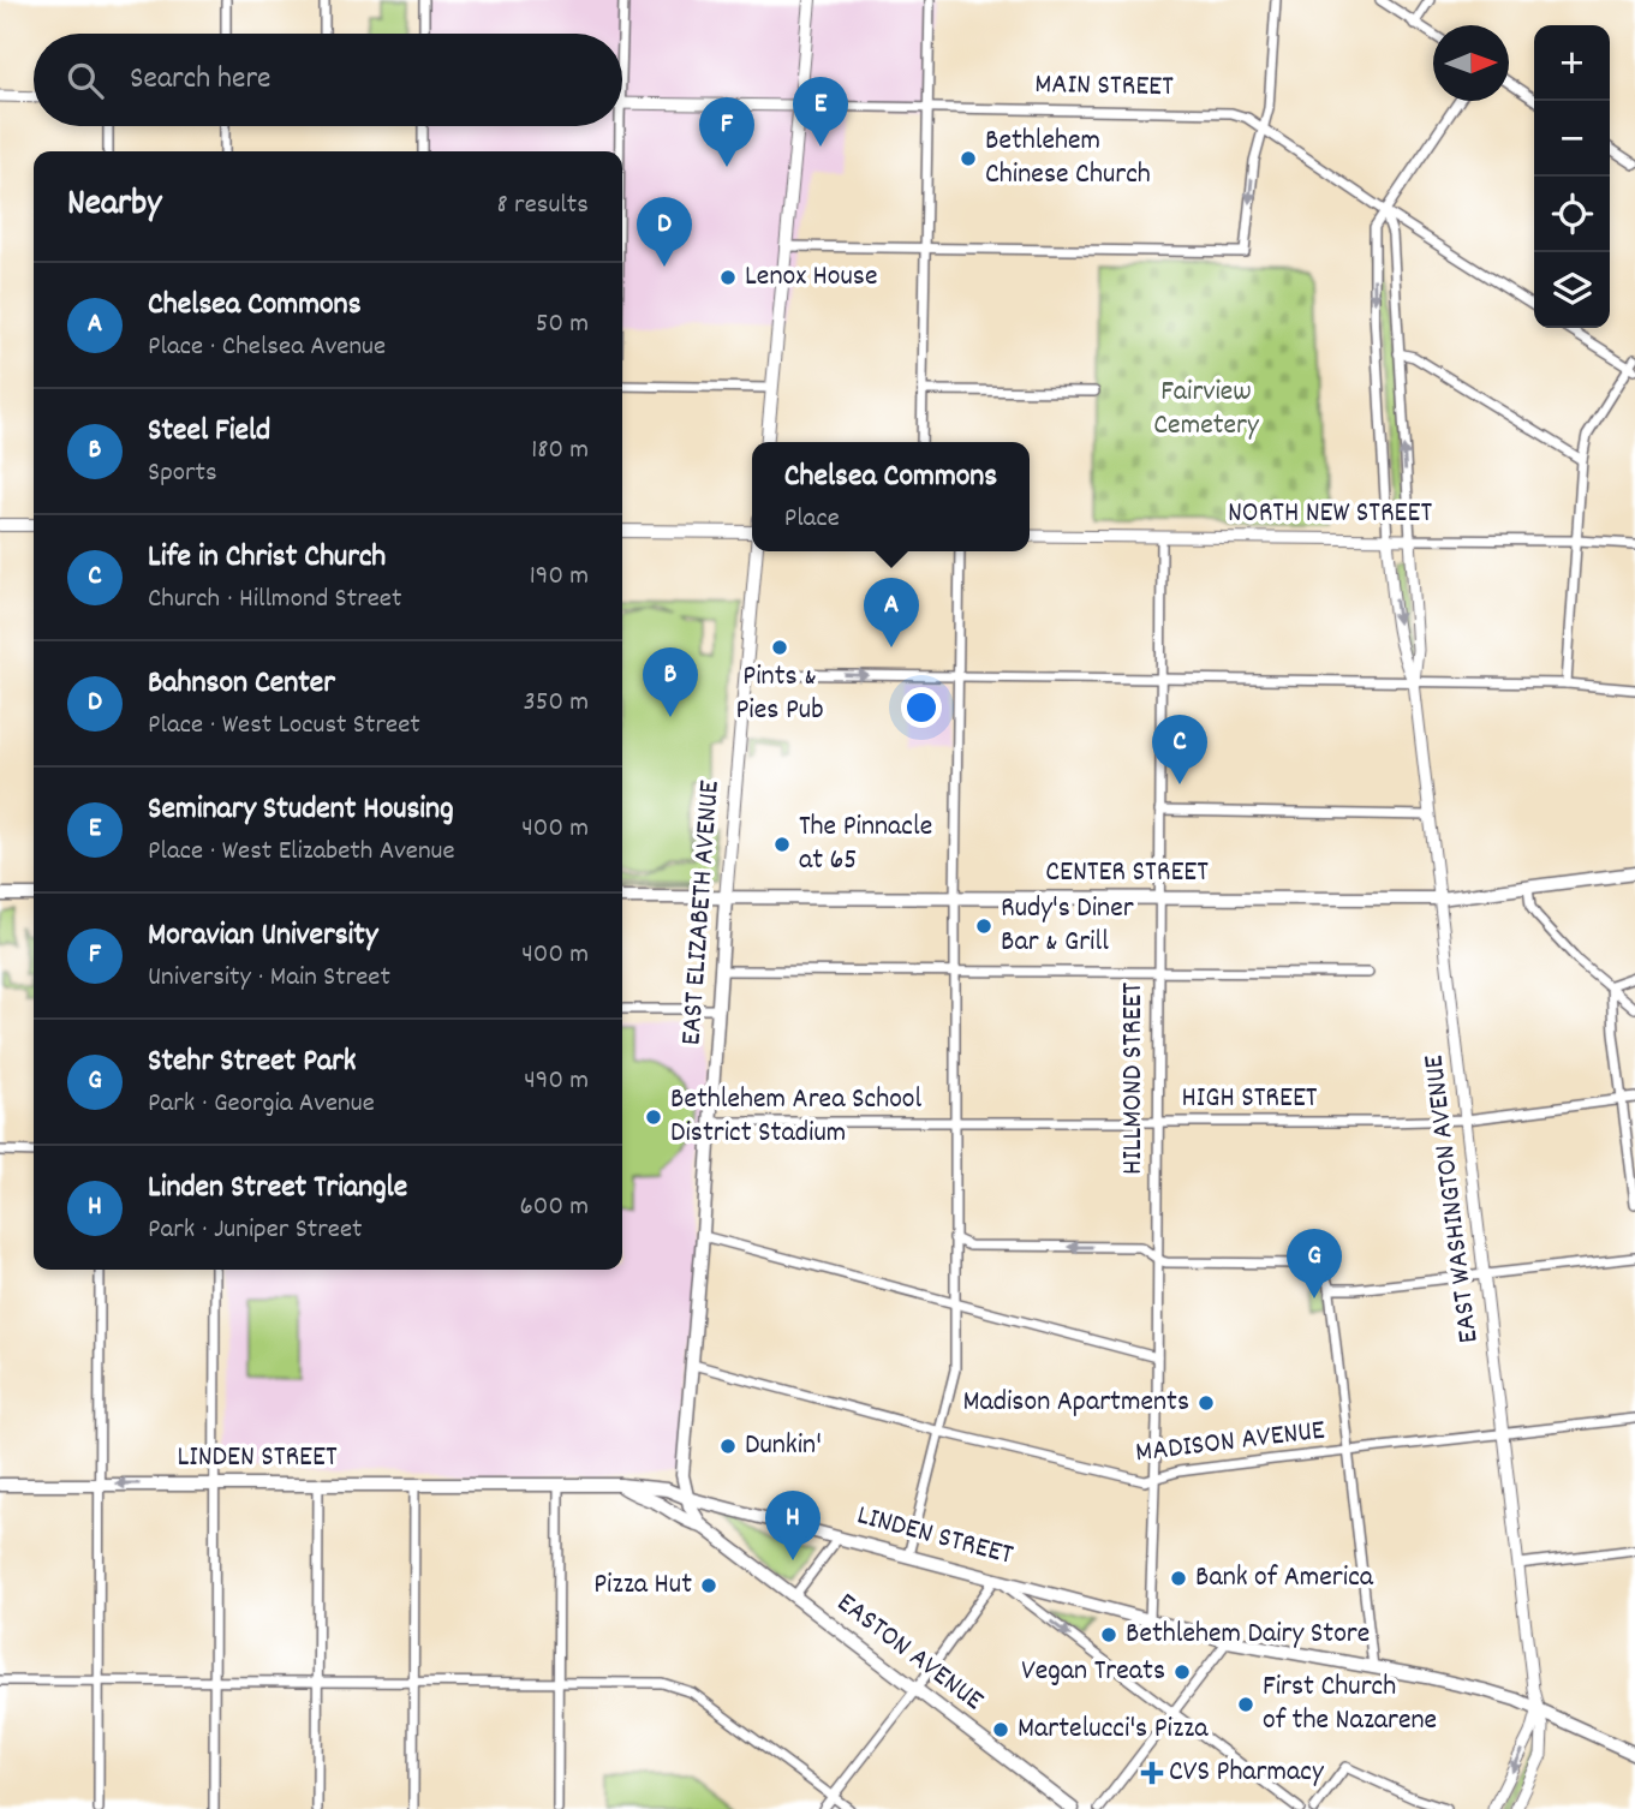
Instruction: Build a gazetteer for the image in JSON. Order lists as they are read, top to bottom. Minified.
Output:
{"streets":{"main road":["CENTER STREET","EAST ELIZABETH AVENUE","LINDEN STREET","EASTON AVENUE"],"street":["MAIN STREET","NORTH NEW STREET","HILLMOND STREET","HIGH STREET","EAST WASHINGTON AVENUE","MADISON AVENUE"]},"crossings":[["NORTH NEW STREET","HILLMOND STREET"],["NORTH NEW STREET","EAST WASHINGTON AVENUE"],["CENTER STREET","EAST ELIZABETH AVENUE"],["CENTER STREET","HILLMOND STREET"],["CENTER STREET","EAST WASHINGTON AVENUE"],["EAST ELIZABETH AVENUE","HIGH STREET"],["EAST ELIZABETH AVENUE","MADISON AVENUE"],["EAST ELIZABETH AVENUE","LINDEN STREET"],["EAST ELIZABETH AVENUE","EASTON AVENUE"],["HILLMOND STREET","HIGH STREET"],["HILLMOND STREET","MADISON AVENUE"],["HILLMOND STREET","LINDEN STREET"],["HIGH STREET","EAST WASHINGTON AVENUE"],["EAST WASHINGTON AVENUE","MADISON AVENUE"],["EAST WASHINGTON AVENUE","LINDEN STREET"],["LINDEN STREET","EASTON AVENUE"]],"parks":["Fairview Cemetery"],"places":{"other":["Bethlehem Chinese Church","Lenox House","Pints & Pies Pub","The Pinnacle at 65","Rudy's Diner Bar & Grill","Bethlehem Area School District Stadium","Madison Apartments","Dunkin'","Bank of America","Pizza Hut","Bethlehem Dairy Store","Vegan Treats","First Church of the Nazarene","Martelucci's Pizza"],"health":["CVS Pharmacy"]},"north":"right","page":{"map_buttons":["+","−"],"search":"Search here","pins":["E","F","D","A","B","C","G","H"],"heading":["Nearby","8 results"],"list":[{"mark":"A","name":"Chelsea Commons","note":"Place · Chelsea Avenue","value":"50 m"},{"mark":"B","name":"Steel Field","note":"Sports","value":"180 m"},{"mark":"C","name":"Life in Christ Church","note":"Church · Hillmond Street","value":"190 m"},{"mark":"D","name":"Bahnson Center","note":"Place · West Locust Street","value":"350 m"},{"mark":"E","name":"Seminary Student Housing","note":"Place · West Elizabeth Avenue","value":"400 m"},{"mark":"F","name":"Moravian University","note":"University · Main Street","value":"400 m"},{"mark":"G","name":"Stehr Street Park","note":"Park · Georgia Avenue","value":"490 m"},{"mark":"H","name":"Linden Street Triangle","note":"Park · Juniper Street","value":"600 m"}],"popup":["Chelsea Commons","Place"]}}
